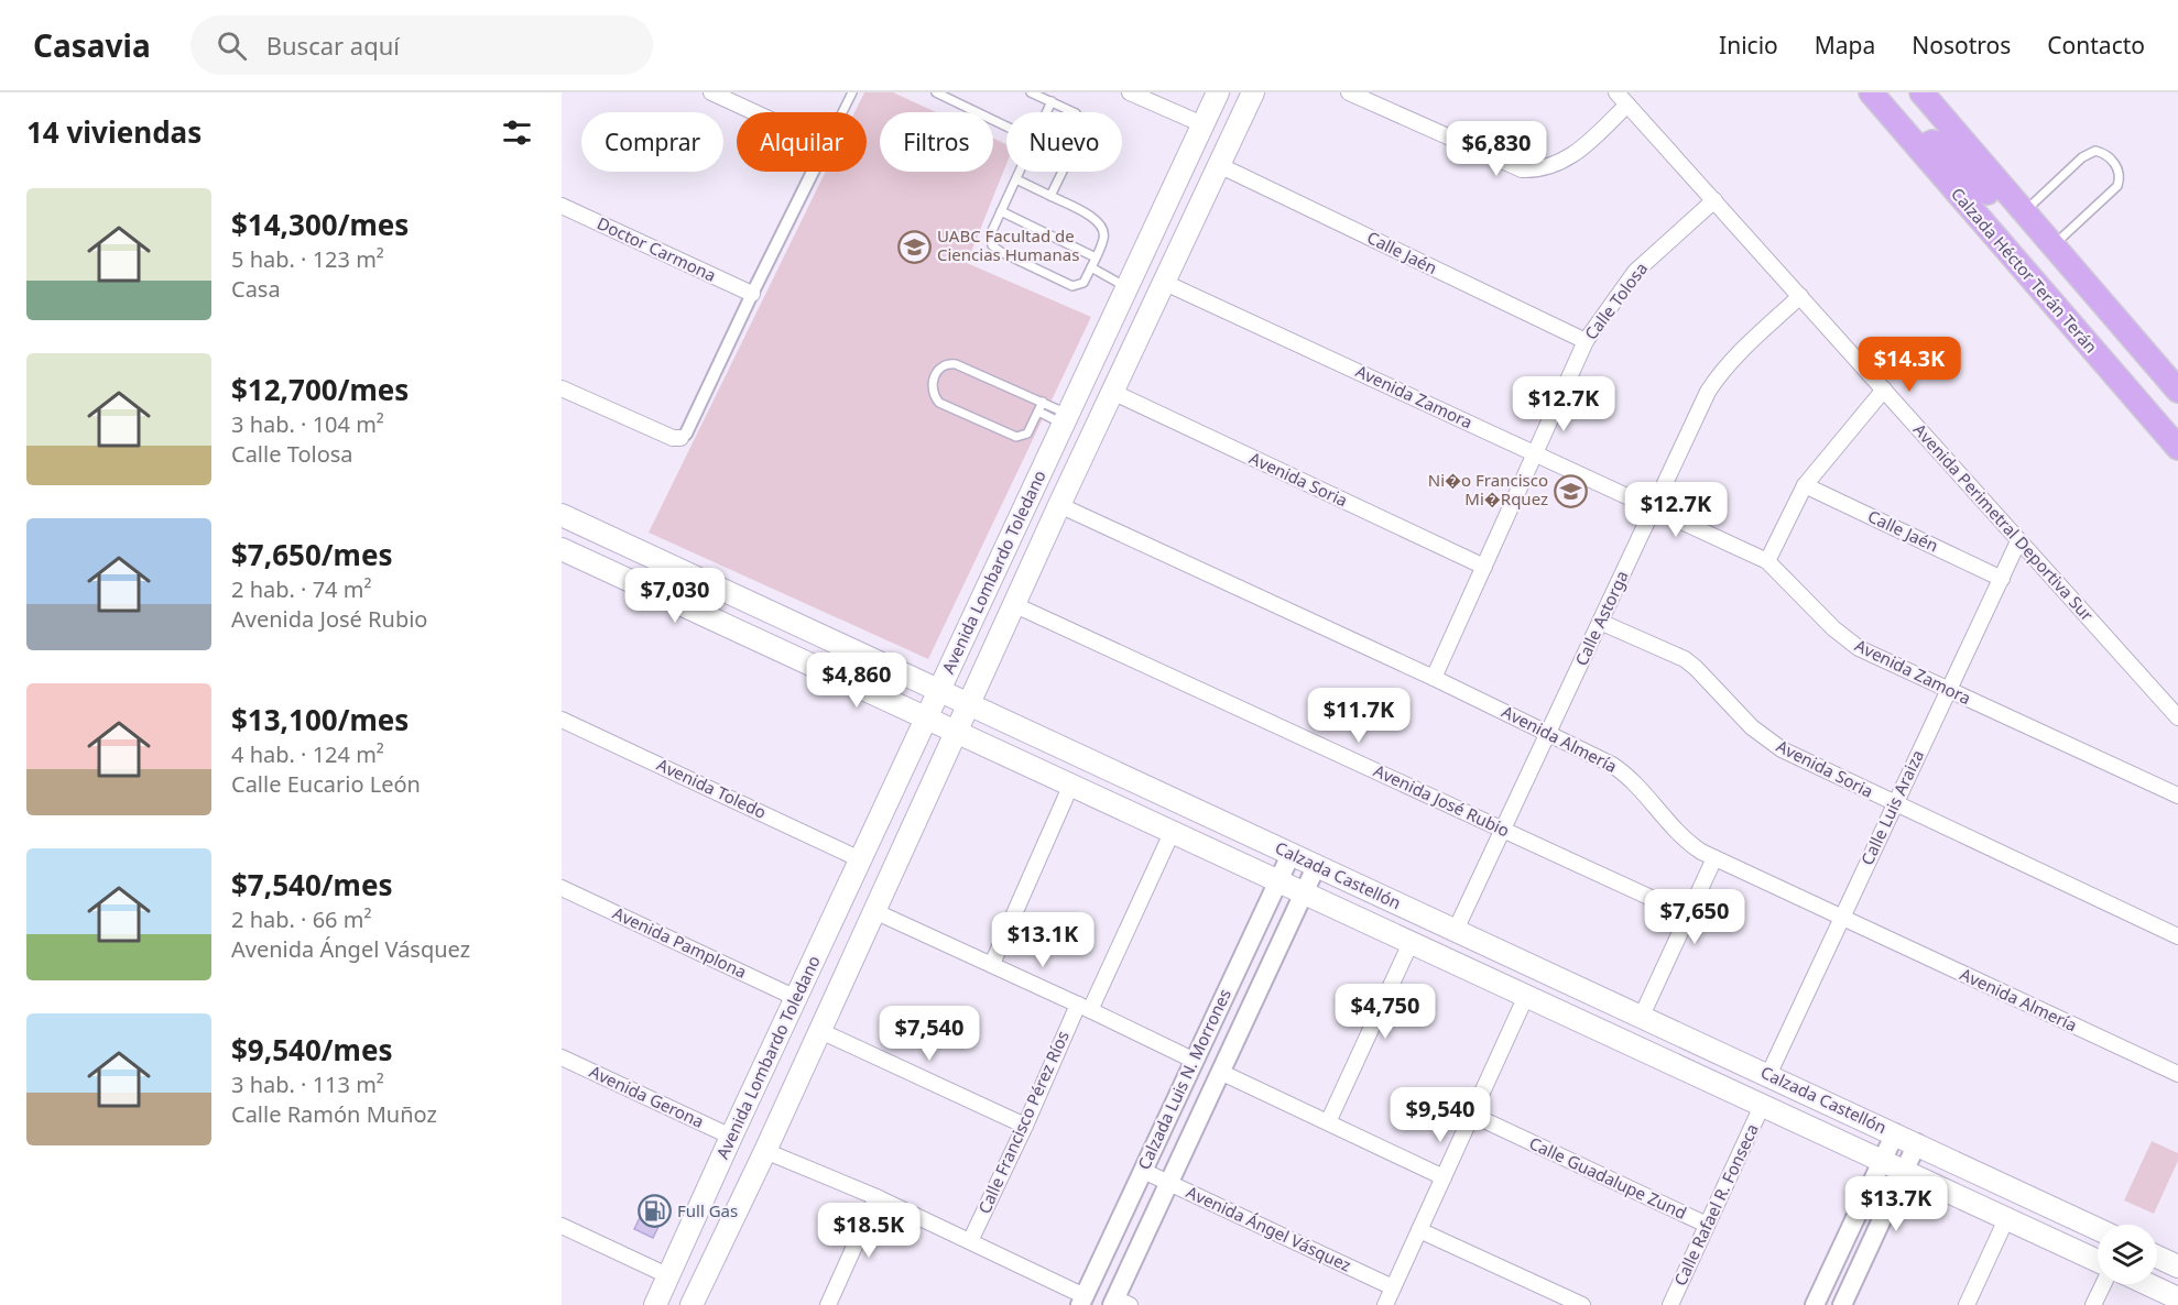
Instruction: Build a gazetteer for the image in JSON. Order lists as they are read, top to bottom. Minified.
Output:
{"streets":{"main road":["Calzada Héctor Terán Terán","Avenida Lombardo Toledano","Calzada Castellón"],"street":["Doctor Carmona","Calle Jaén","Calle Tolosa","Avenida Zamora","Avenida Soria","Avenida Perimetral Deportiva Sur","Calle Astorga","Avenida Almería","Avenida Toledo","Avenida José Rubio","Calle Luis Araiza","Avenida Pamplona","Calzada Luis N. Morrones","Avenida Gerona","Calle Francisco Pérez Ríos","Calle Guadalupe Zund","Calle Rafael R. Fonseca","Avenida Ángel Vásquez"]},"crossings":[["Calle Jaén","Calle Tolosa"],["Calle Jaén","Avenida Lombardo Toledano"],["Calle Jaén","Calle Luis Araiza"],["Calle Tolosa","Avenida Zamora"],["Calle Tolosa","Avenida Soria"],["Calle Tolosa","Avenida Perimetral Deportiva Sur"],["Calle Tolosa","Avenida Almería"],["Avenida Zamora","Avenida Lombardo Toledano"],["Avenida Zamora","Calle Astorga"],["Avenida Zamora","Calle Luis Araiza"],["Avenida Soria","Avenida Lombardo Toledano"],["Avenida Soria","Calle Astorga"],["Avenida Soria","Calle Luis Araiza"],["Avenida Perimetral Deportiva Sur","Calle Astorga"],["Avenida Perimetral Deportiva Sur","Calle Luis Araiza"],["Avenida Lombardo Toledano","Avenida Almería"],["Avenida Lombardo Toledano","Avenida Toledo"],["Avenida Lombardo Toledano","Avenida José Rubio"],["Avenida Lombardo Toledano","Calzada Castellón"],["Avenida Lombardo Toledano","Avenida Pamplona"],["Avenida Lombardo Toledano","Avenida Gerona"],["Calle Astorga","Avenida Almería"],["Calle Astorga","Avenida José Rubio"],["Calle Astorga","Calzada Castellón"],["Avenida Almería","Calle Luis Araiza"],["Calle Luis Araiza","Calzada Castellón"],["Calzada Castellón","Calzada Luis N. Morrones"],["Calzada Castellón","Calle Francisco Pérez Ríos"],["Calzada Castellón","Calle Rafael R. Fonseca"],["Calzada Luis N. Morrones","Avenida Ángel Vásquez"],["Calle Guadalupe Zund","Calle Rafael R. Fonseca"]],"places":{"school or university":["UABC Facultad de Ciencias Humanas","Ni�o Francisco Mi�Rquez"],"fuel station":["Full Gas"]},"page":{"header":"Casavia","search":"Buscar aquí","nav":["Inicio","Mapa","Nosotros","Contacto"],"heading":"14 viviendas","chip":["Comprar","Alquilar","Filtros","Nuevo"],"price":["$6,830","$14.3K","$12.7K","$12.7K","$7,030","$4,860","$11.7K","$7,650","$13.1K","$4,750","$7,540","$9,540","$13.7K","$18.5K"],"list":[{"name":"$14,300/mes","note":"5 hab. · 123 m² · Casa"},{"name":"$12,700/mes","note":"3 hab. · 104 m² · Calle Tolosa"},{"name":"$7,650/mes","note":"2 hab. · 74 m² · Avenida José Rubio"},{"name":"$13,100/mes","note":"4 hab. · 124 m² · Calle Eucario León"},{"name":"$7,540/mes","note":"2 hab. · 66 m² · Avenida Ángel Vásquez"},{"name":"$9,540/mes","note":"3 hab. · 113 m² · Calle Ramón Muñoz"}]}}
